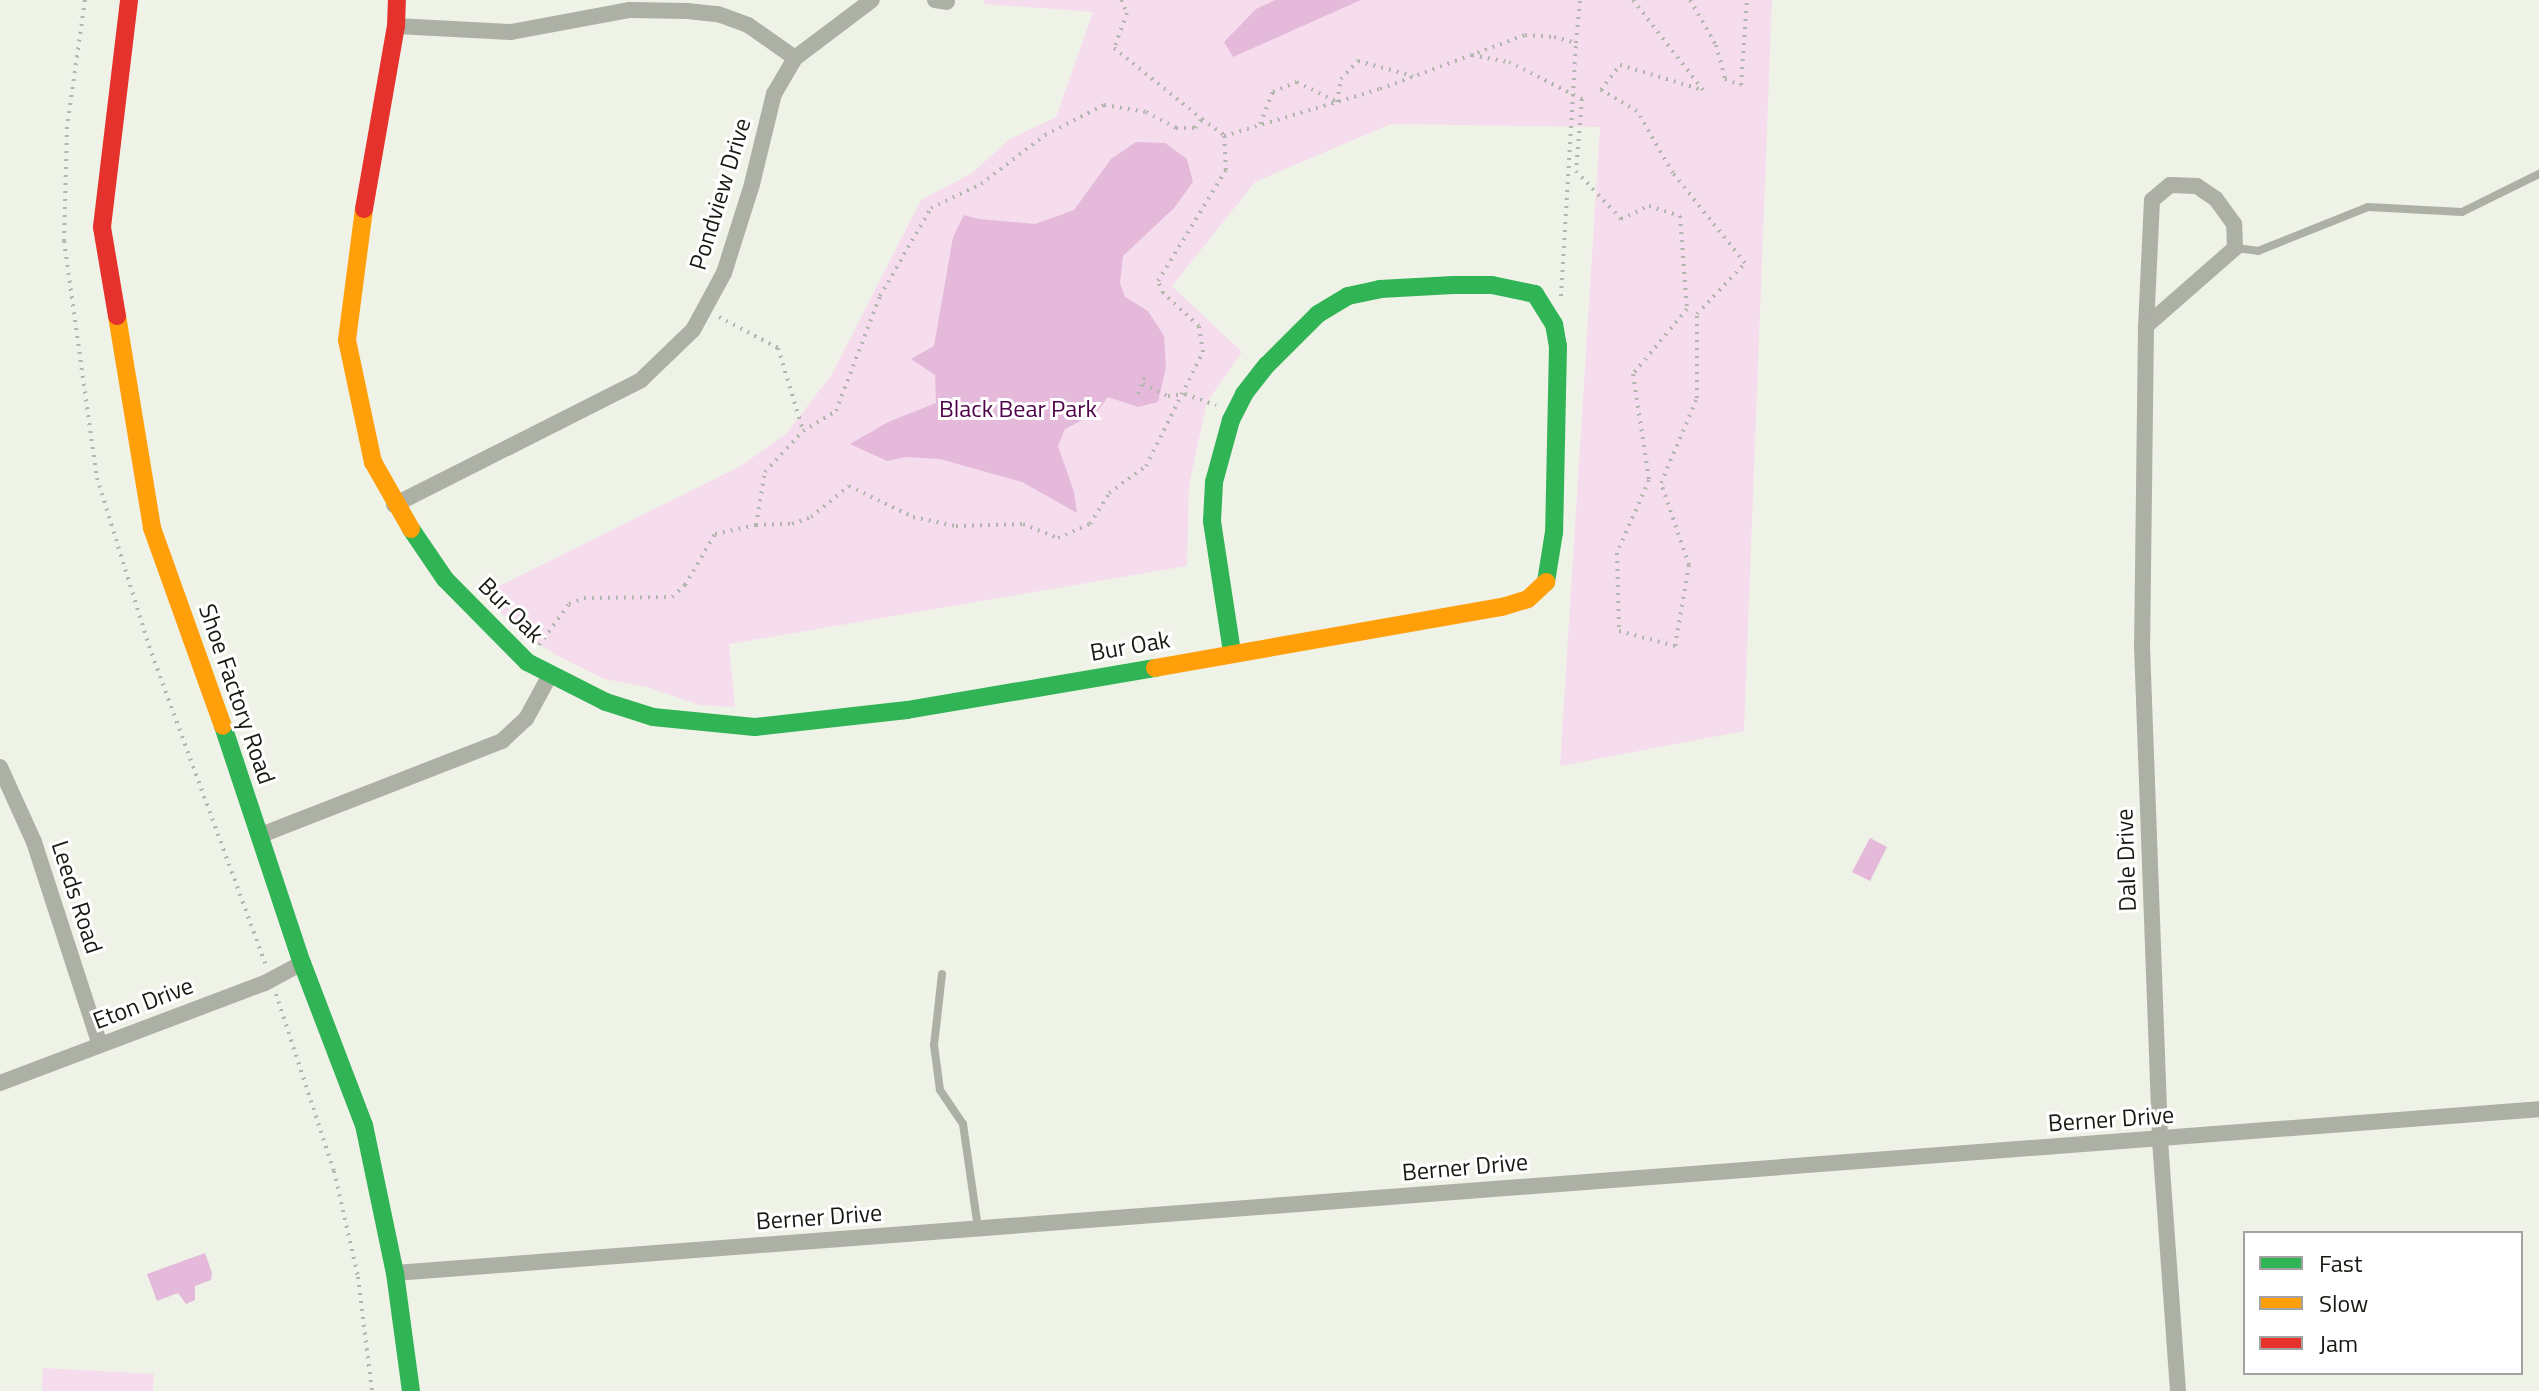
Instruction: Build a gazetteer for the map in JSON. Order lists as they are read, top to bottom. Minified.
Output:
{"streets":{"street":["Pondview Drive","Bur Oak","Shoe Factory Road","Dale Drive","Leeds Road","Eton Drive","Berner Drive"]},"crossings":[["Pondview Drive","Bur Oak"],["Shoe Factory Road","Eton Drive"],["Shoe Factory Road","Berner Drive"],["Dale Drive","Berner Drive"],["Leeds Road","Eton Drive"]],"parks":["Black Bear Park"],"legend":["Fast","Slow","Jam"]}
